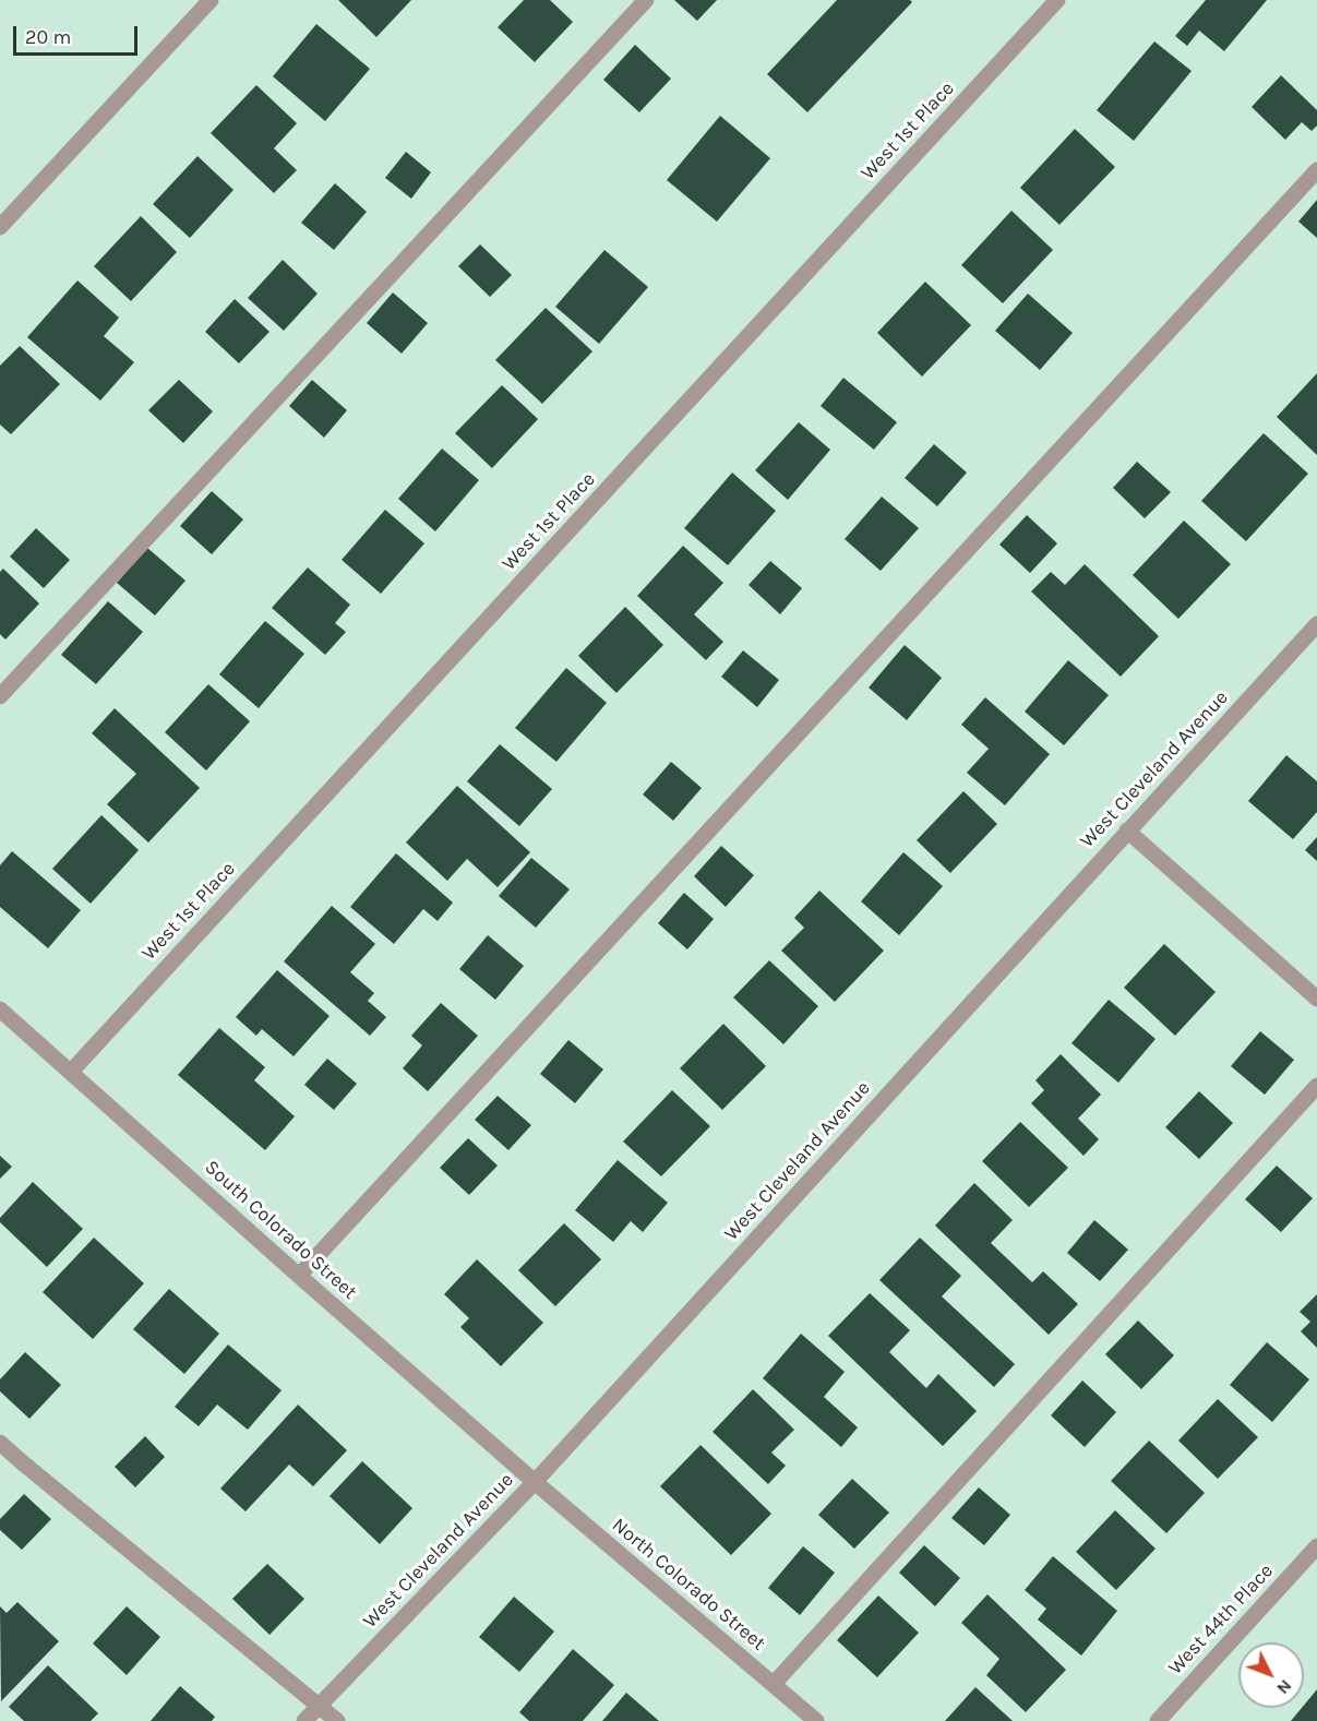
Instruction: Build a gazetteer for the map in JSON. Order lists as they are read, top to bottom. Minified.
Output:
{"streets":{"street":["West 1st Place","West Cleveland Avenue","South Colorado Street","North Colorado Street","West 44th Place"]},"crossings":[["West 1st Place","South Colorado Street"],["West Cleveland Avenue","South Colorado Street"],["West Cleveland Avenue","North Colorado Street"],["South Colorado Street","North Colorado Street"]],"scale_bar":"20 m","north":"bottom right"}
